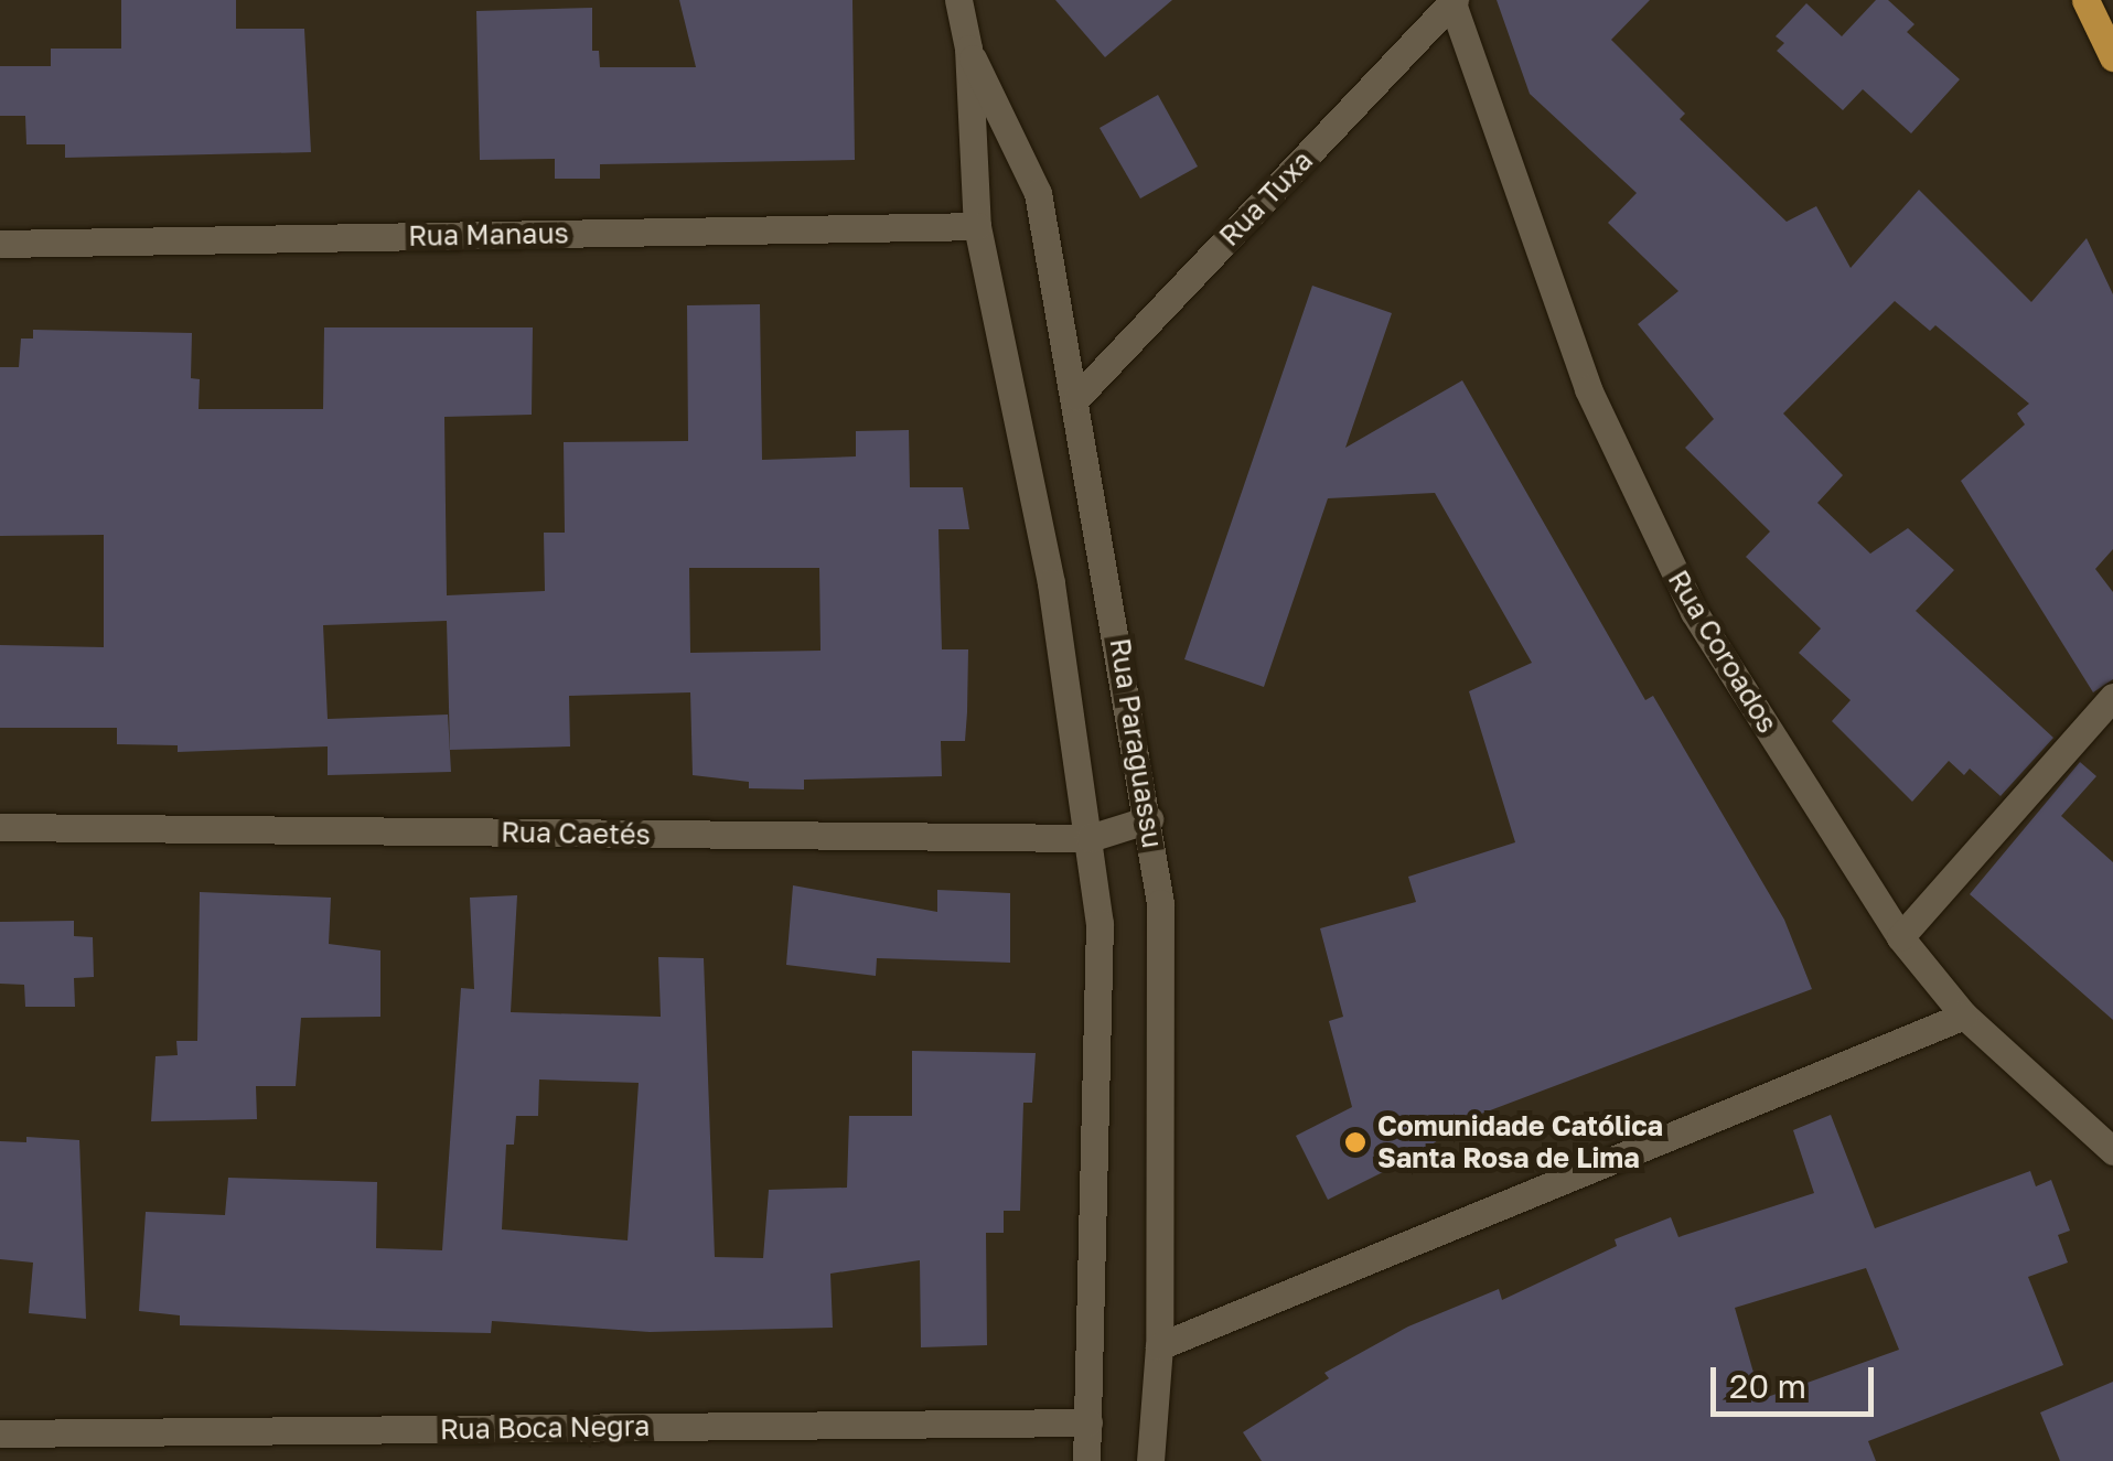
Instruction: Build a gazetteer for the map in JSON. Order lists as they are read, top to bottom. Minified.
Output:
{"streets":{"street":["Rua Tuxa","Rua Manaus","Rua Coroados","Rua Paraguassu","Rua Caetés","Rua Boca Negra"]},"crossings":[["Rua Tuxa","Rua Coroados"],["Rua Tuxa","Rua Paraguassu"],["Rua Manaus","Rua Paraguassu"],["Rua Paraguassu","Rua Caetés"],["Rua Paraguassu","Rua Boca Negra"]],"places":["Comunidade Católica Santa Rosa de Lima"],"scale_bar":"20 m"}
